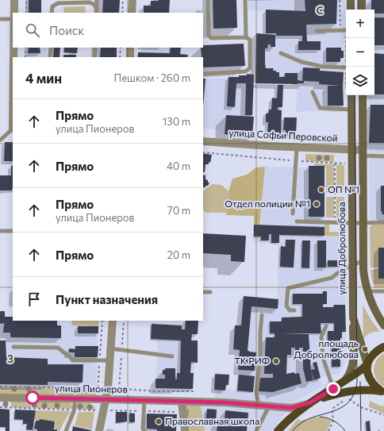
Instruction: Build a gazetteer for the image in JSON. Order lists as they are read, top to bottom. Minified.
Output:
{"streets":{"main road":["улица Добролюбова"],"street":["улица Софьи Перовской","улица Пионеров"]},"crossings":[["улица Софьи Перовской","улица Добролюбова"]],"places":["ОП №1","Отдел полиции №1","площадь Добролюбова","ТК РИФ","Православная школа"],"page":{"map_buttons":["+","−"],"search":"Поиск","heading":["4 мин","Пешком · 260 m"],"list":[["Прямо","улица Пионеров","130 m"],["Прямо","40 m"],["Прямо","улица Пионеров","70 m"],["Прямо","20 m"],"Пункт назначения"]},"grid":{"columns":["C"],"rows":["3"]}}
